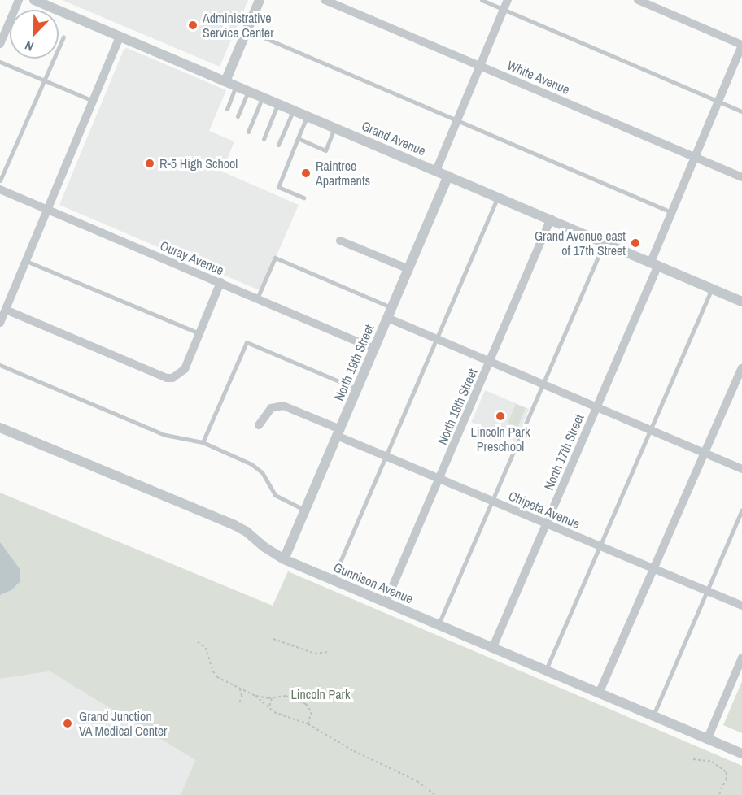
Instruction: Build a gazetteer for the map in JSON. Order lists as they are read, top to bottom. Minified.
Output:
{"streets":{"street":["White Avenue","Grand Avenue","Ouray Avenue","North 19th Street","North 18th Street","North 17th Street","Chipeta Avenue","Gunnison Avenue"]},"crossings":[["White Avenue","North 17th Street"],["Grand Avenue","North 19th Street"],["Grand Avenue","North 18th Street"],["Grand Avenue","North 17th Street"],["Ouray Avenue","North 19th Street"],["North 19th Street","Chipeta Avenue"],["North 19th Street","Gunnison Avenue"],["North 18th Street","Chipeta Avenue"],["North 18th Street","Gunnison Avenue"],["North 17th Street","Chipeta Avenue"],["North 17th Street","Gunnison Avenue"]],"parks":["Lincoln Park"],"places":["Administrative Service Center","R-5 High School","Raintree Apartments","Grand Avenue east of 17th Street","Lincoln Park Preschool","Grand Junction VA Medical Center"],"north":"bottom left"}
